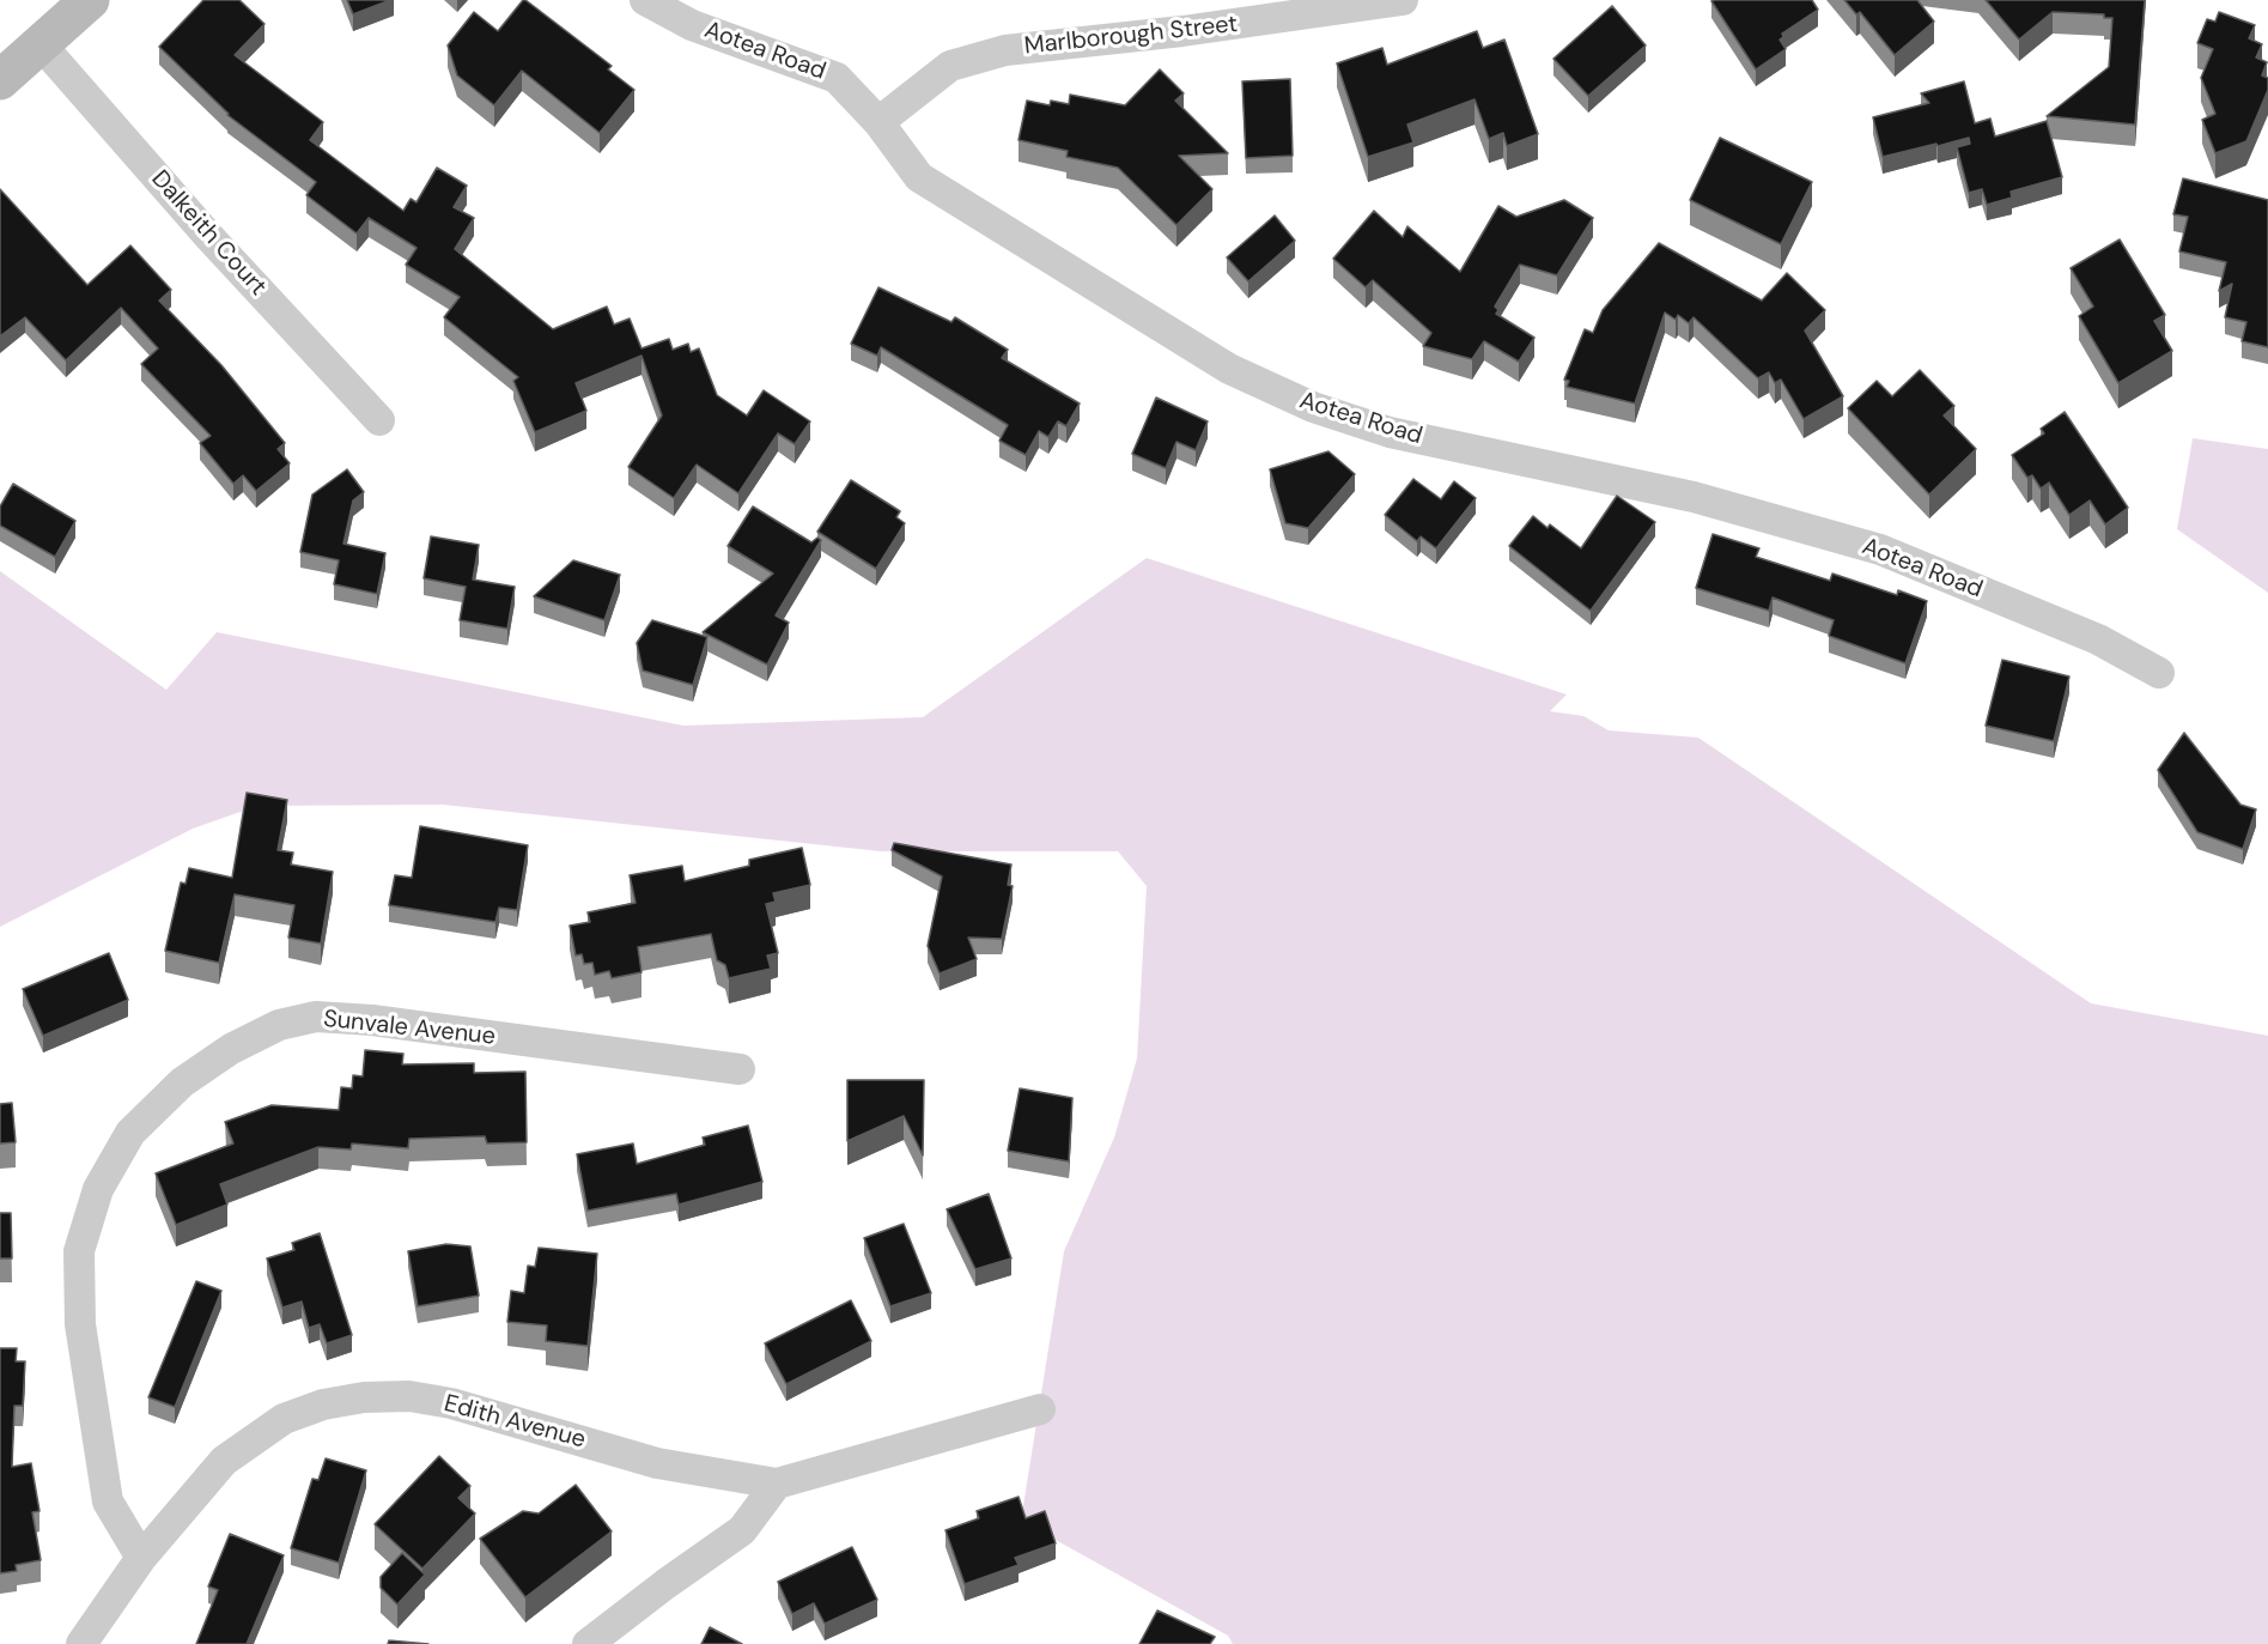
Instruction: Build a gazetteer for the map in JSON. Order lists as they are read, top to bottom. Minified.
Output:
{"streets":{"street":["Marlborough Street","Aotea Road","Dalkeith Court","Sunvale Avenue","Edith Avenue"]},"crossings":[["Marlborough Street","Aotea Road"],["Sunvale Avenue","Edith Avenue"]]}
